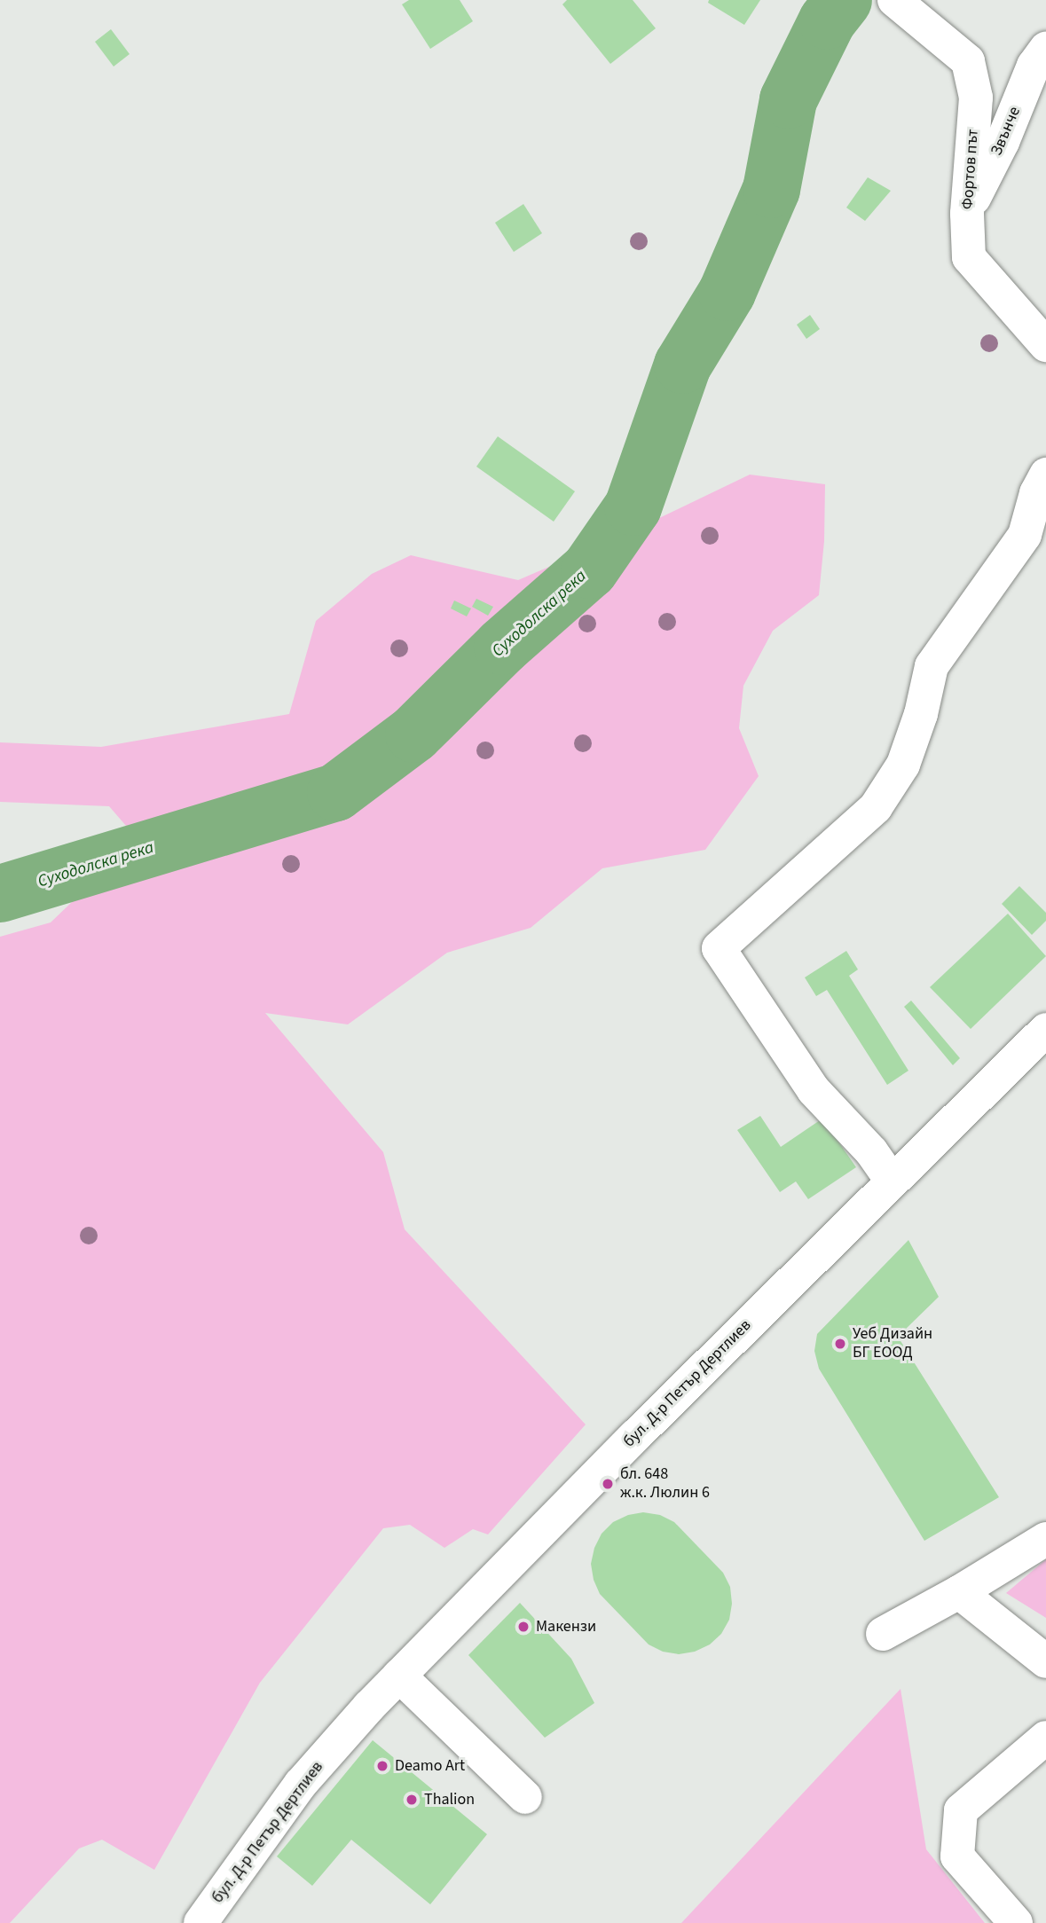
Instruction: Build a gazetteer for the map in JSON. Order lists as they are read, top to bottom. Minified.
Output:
{"streets":{"main road":["Звънче","Фортов път","бул. Д-р Петър Дертлиев"]},"crossings":[["Звънче","Фортов път"]],"water":["Суходолска река"],"places":["Уеб Дизайн БГ ЕООД","бл. 648 ж.к. Люлин 6","Макензи","Deamo Art","Thalion"]}
